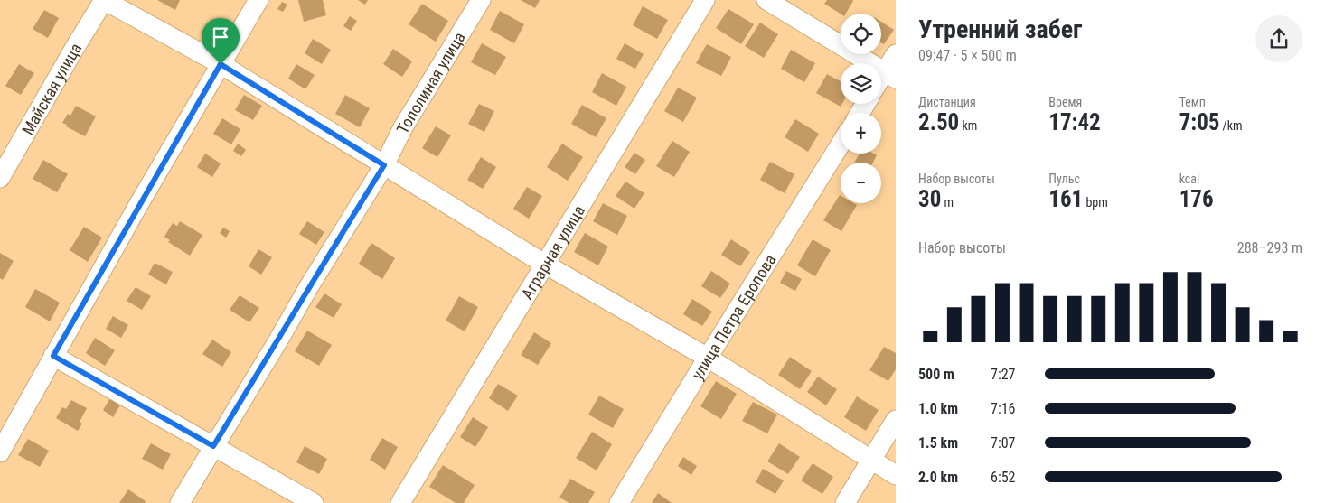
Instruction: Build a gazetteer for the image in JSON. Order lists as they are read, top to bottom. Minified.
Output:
{"streets":{"street":["Тополиная улица","Майская улица","Аграрная улица","улица Петра Еропова"]},"page":{"heading":["Утренний забег","09:47 · 5 × 500 m"],"map_buttons":["+","−"],"stats":[["Дистанция","2.50 km"],["Время","17:42"],["Темп","7:05 /km"],["Набор высоты","30 m"],["Пульс","161 bpm"],["kcal","176"]],"chart":["Набор высоты","288–293 m"],"list":[{"name":"500 m","note":"7:27"},{"name":"1.0 km","note":"7:16"},{"name":"1.5 km","note":"7:07"},{"name":"2.0 km","note":"6:52"}]}}
